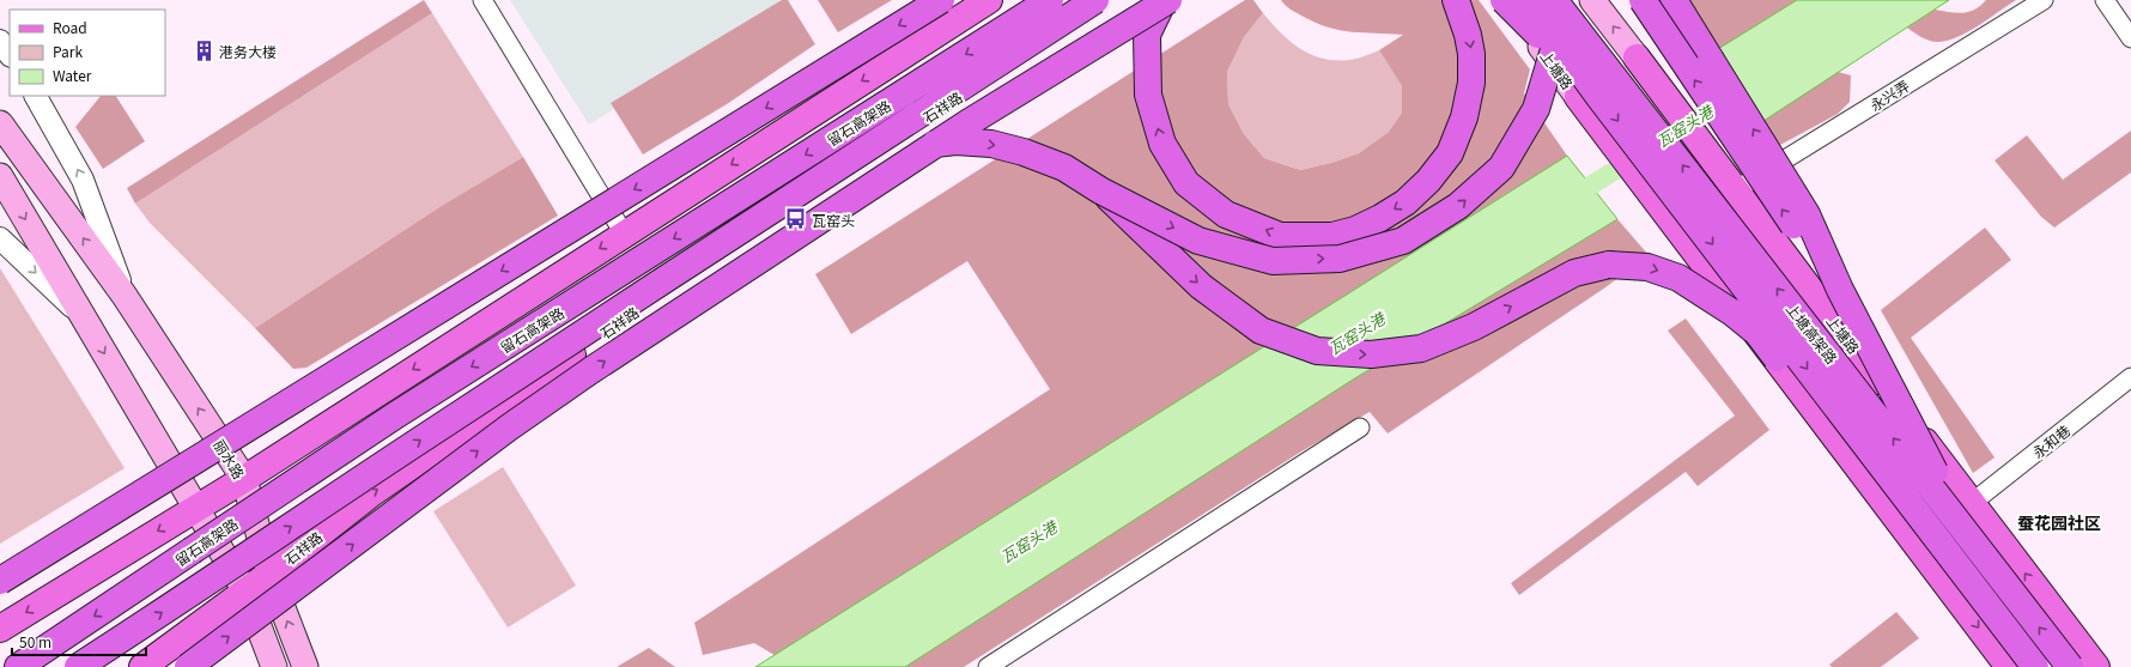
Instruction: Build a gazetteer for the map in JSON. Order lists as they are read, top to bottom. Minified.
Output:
{"streets":{"highway":["留石高架路","上塘高架路"],"main road":["上塘路","石祥路","丽水路"],"street":["永兴弄","永和巷"]},"crossings":[["上塘路","永兴弄"],["上塘路","上塘高架路"],["上塘路","永和巷"],["石祥路","丽水路"]],"districts":["蚕花园社区"],"water":["瓦窑头港"],"places":{"building":["港务大楼"],"bus stop":["瓦窑头"]},"legend":["Road","Park","Water"],"scale_bar":"50 m"}
